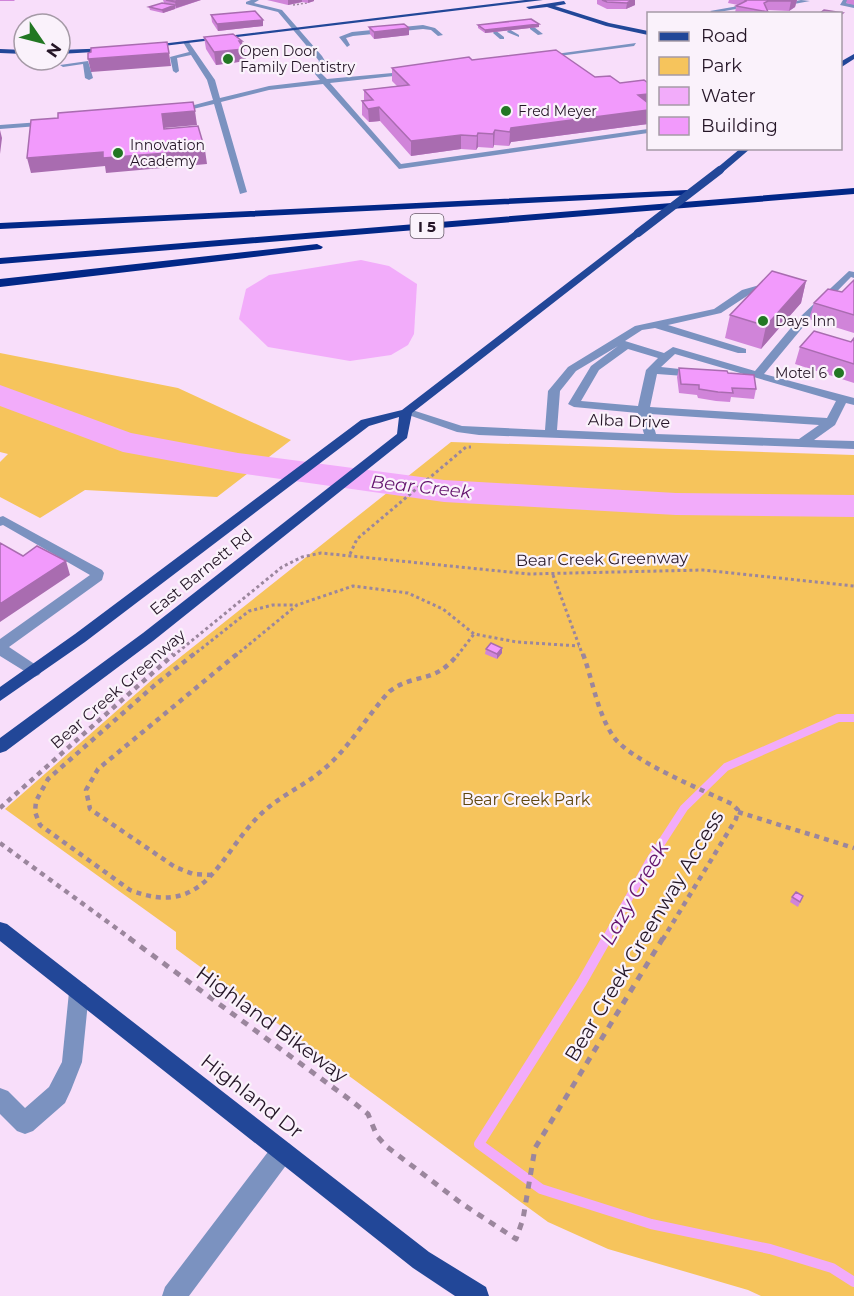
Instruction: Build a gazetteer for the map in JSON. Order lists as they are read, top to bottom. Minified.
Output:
{"streets":{"highway":["I 5"],"main road":["East Barnett Rd","Highland Dr"],"street":["Alba Drive"],"path":["Bear Creek Greenway","Bear Creek Greenway Access","Highland Bikeway"]},"crossings":[["Alba Drive","East Barnett Rd"],["Bear Creek Greenway","Bear Creek Greenway Access"],["Bear Creek Greenway Access","Highland Bikeway"]],"water":["Bear Creek","Lazy Creek"],"parks":["Bear Creek Park"],"places":["Open Door Family Dentistry","Fred Meyer","Innovation Academy","Days Inn","Motel 6"],"legend":["Road","Park","Water","Building"],"north":"bottom right"}
